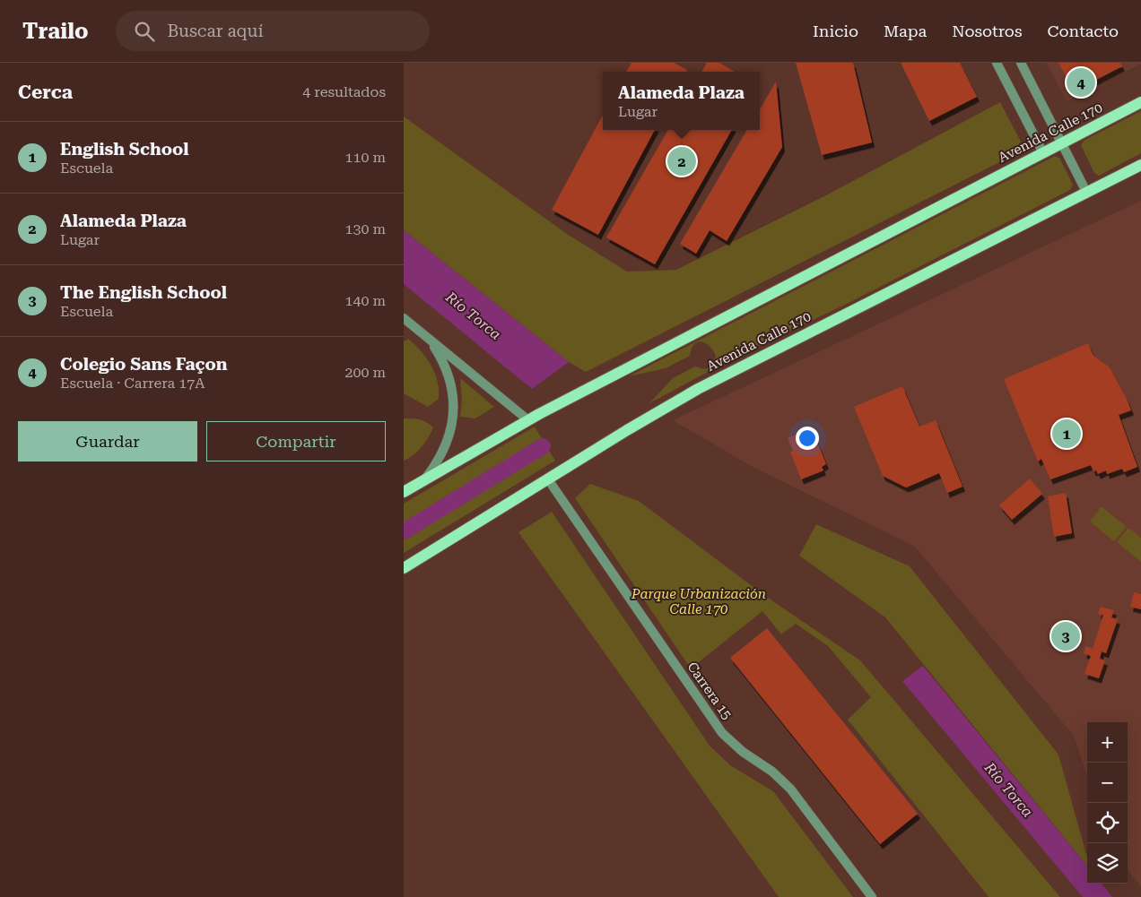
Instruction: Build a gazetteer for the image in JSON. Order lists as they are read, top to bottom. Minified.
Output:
{"streets":{"main road":["Avenida Calle 170"],"street":["Carrera 15"]},"crossings":[["Avenida Calle 170","Carrera 15"]],"water":["Río Torca"],"parks":["Parque Urbanización Calle 170"],"page":{"header":"Trailo","search":"Buscar aquí","nav":["Inicio","Mapa","Nosotros","Contacto"],"heading":["Cerca","4 resultados"],"pins":["4","2","1","3"],"popup":["Alameda Plaza","Lugar"],"list":[{"mark":"1","name":"English School","note":"Escuela","value":"110 m"},{"mark":"2","name":"Alameda Plaza","note":"Lugar","value":"130 m"},{"mark":"3","name":"The English School","note":"Escuela","value":"140 m"},{"mark":"4","name":"Colegio Sans Façon","note":"Escuela · Carrera 17A","value":"200 m"}],"buttons":["Guardar","Compartir"],"map_buttons":["+","−"]}}
